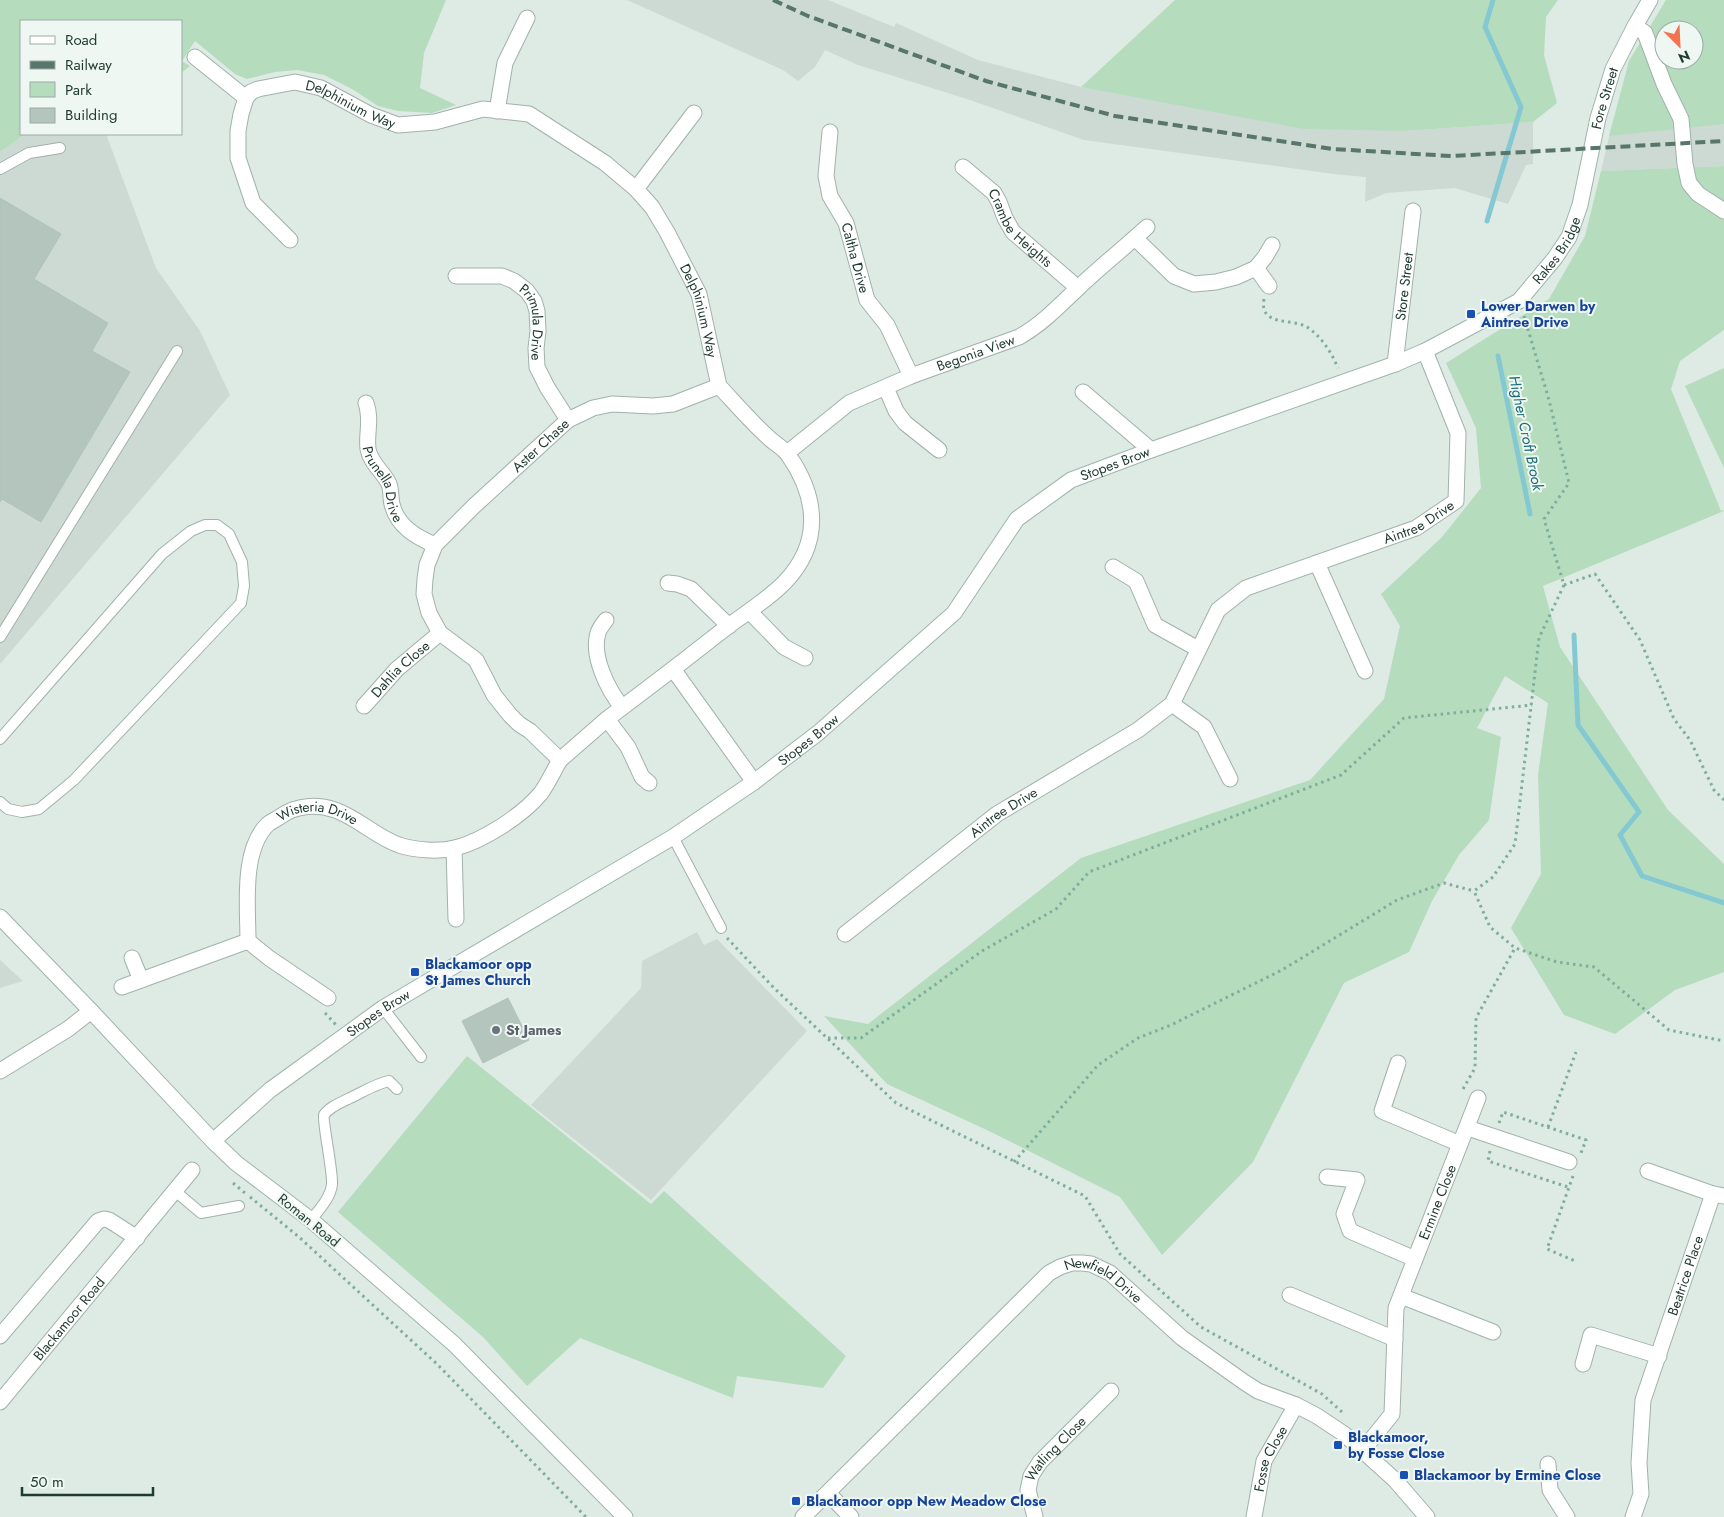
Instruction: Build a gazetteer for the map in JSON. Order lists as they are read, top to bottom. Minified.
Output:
{"streets":{"street":["Fore Street","Delphinium Way","Crambe Heights","Rakes Bridge","Caltha Drive","Store Street","Primula Drive","Begonia View","Aster Chase","Stopes Brow","Prunella Drive","Aintree Drive","Dahlia Close","Wisteria Drive","Ermine Close","Roman Road","Beatrice Place","Newfield Drive","Blackamoor Road","Watling Close","Fosse Close"]},"crossings":[["Fore Street","Rakes Bridge"],["Delphinium Way","Aster Chase"],["Crambe Heights","Begonia View"],["Rakes Bridge","Store Street"],["Rakes Bridge","Stopes Brow"],["Rakes Bridge","Aintree Drive"],["Caltha Drive","Begonia View"],["Store Street","Stopes Brow"],["Primula Drive","Aster Chase"],["Aster Chase","Prunella Drive"],["Aster Chase","Dahlia Close"],["Aster Chase","Wisteria Drive"],["Stopes Brow","Roman Road"],["Ermine Close","Newfield Drive"],["Newfield Drive","Fosse Close"]],"water":["Higher Croft Brook"],"places":{"transit":["Lower Darwen by Aintree Drive","Blackamoor opp St James Church","Blackamoor, by Fosse Close","Blackamoor by Ermine Close","Blackamoor opp New Meadow Close"],"other":["St James"]},"legend":["Road","Railway","Park","Building"],"scale_bar":"50 m","north":"bottom right"}
